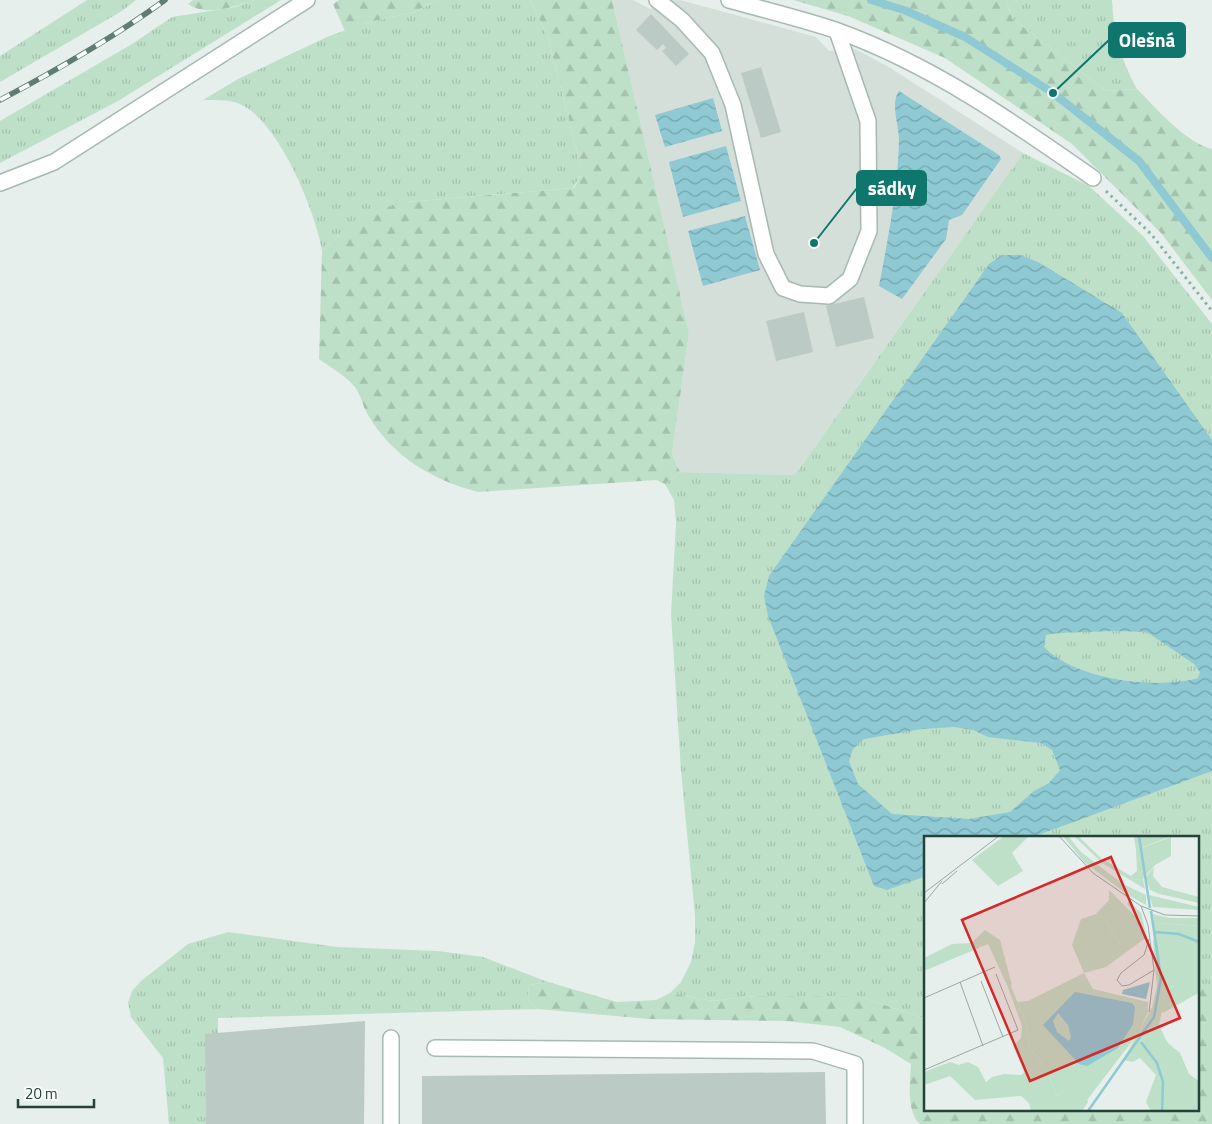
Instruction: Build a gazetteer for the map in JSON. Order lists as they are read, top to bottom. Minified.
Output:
{"places":["Olešná","sádky"],"scale_bar":"20 m"}
